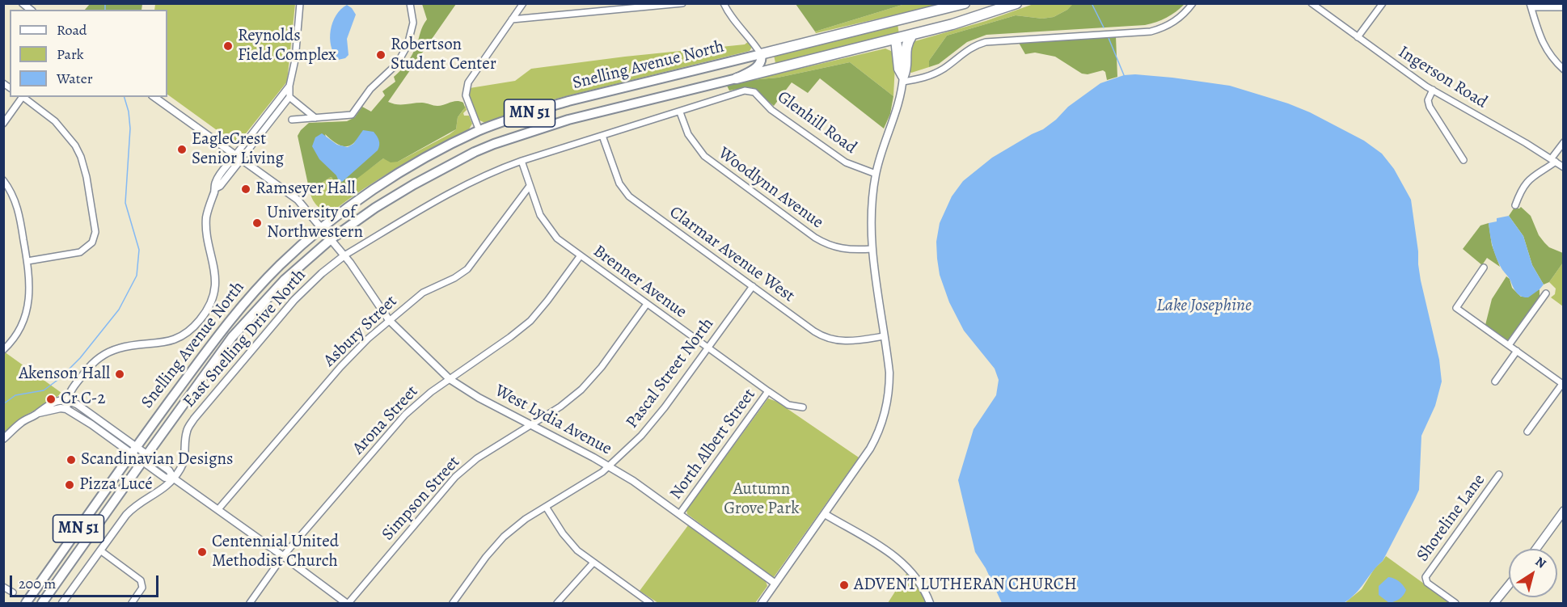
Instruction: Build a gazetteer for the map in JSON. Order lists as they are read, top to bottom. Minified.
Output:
{"streets":{"highway":["Snelling Avenue North","MN 51"],"street":["Ingerson Road","Glenhill Road","Woodlynn Avenue","Clarmar Avenue West","Brenner Avenue","Asbury Street","East Snelling Drive North","Pascal Street North","Arona Street","West Lydia Avenue","North Albert Street","Simpson Street","Shoreline Lane"]},"crossings":[["Snelling Avenue North","MN 51"],["Snelling Avenue North","West Lydia Avenue"],["Glenhill Road","East Snelling Drive North"],["Woodlynn Avenue","East Snelling Drive North"],["Clarmar Avenue West","East Snelling Drive North"],["Clarmar Avenue West","Pascal Street North"],["Brenner Avenue","Asbury Street"],["Brenner Avenue","East Snelling Drive North"],["Brenner Avenue","Pascal Street North"],["Brenner Avenue","Arona Street"],["Brenner Avenue","North Albert Street"],["Brenner Avenue","Simpson Street"],["Asbury Street","West Lydia Avenue"],["East Snelling Drive North","West Lydia Avenue"],["Pascal Street North","West Lydia Avenue"],["Arona Street","West Lydia Avenue"],["West Lydia Avenue","North Albert Street"],["West Lydia Avenue","Simpson Street"]],"water":["Lake Josephine"],"parks":["Autumn Grove Park"],"places":["Reynolds Field Complex","Robertson Student Center","EagleCrest Senior Living","Ramseyer Hall","University of Northwestern","Akenson Hall","Cr C-2","Scandinavian Designs","Pizza Lucé","Centennial United Methodist Church","ADVENT LUTHERAN CHURCH"],"legend":["Road","Park","Water"],"scale_bar":"200 m","north":"top right"}
